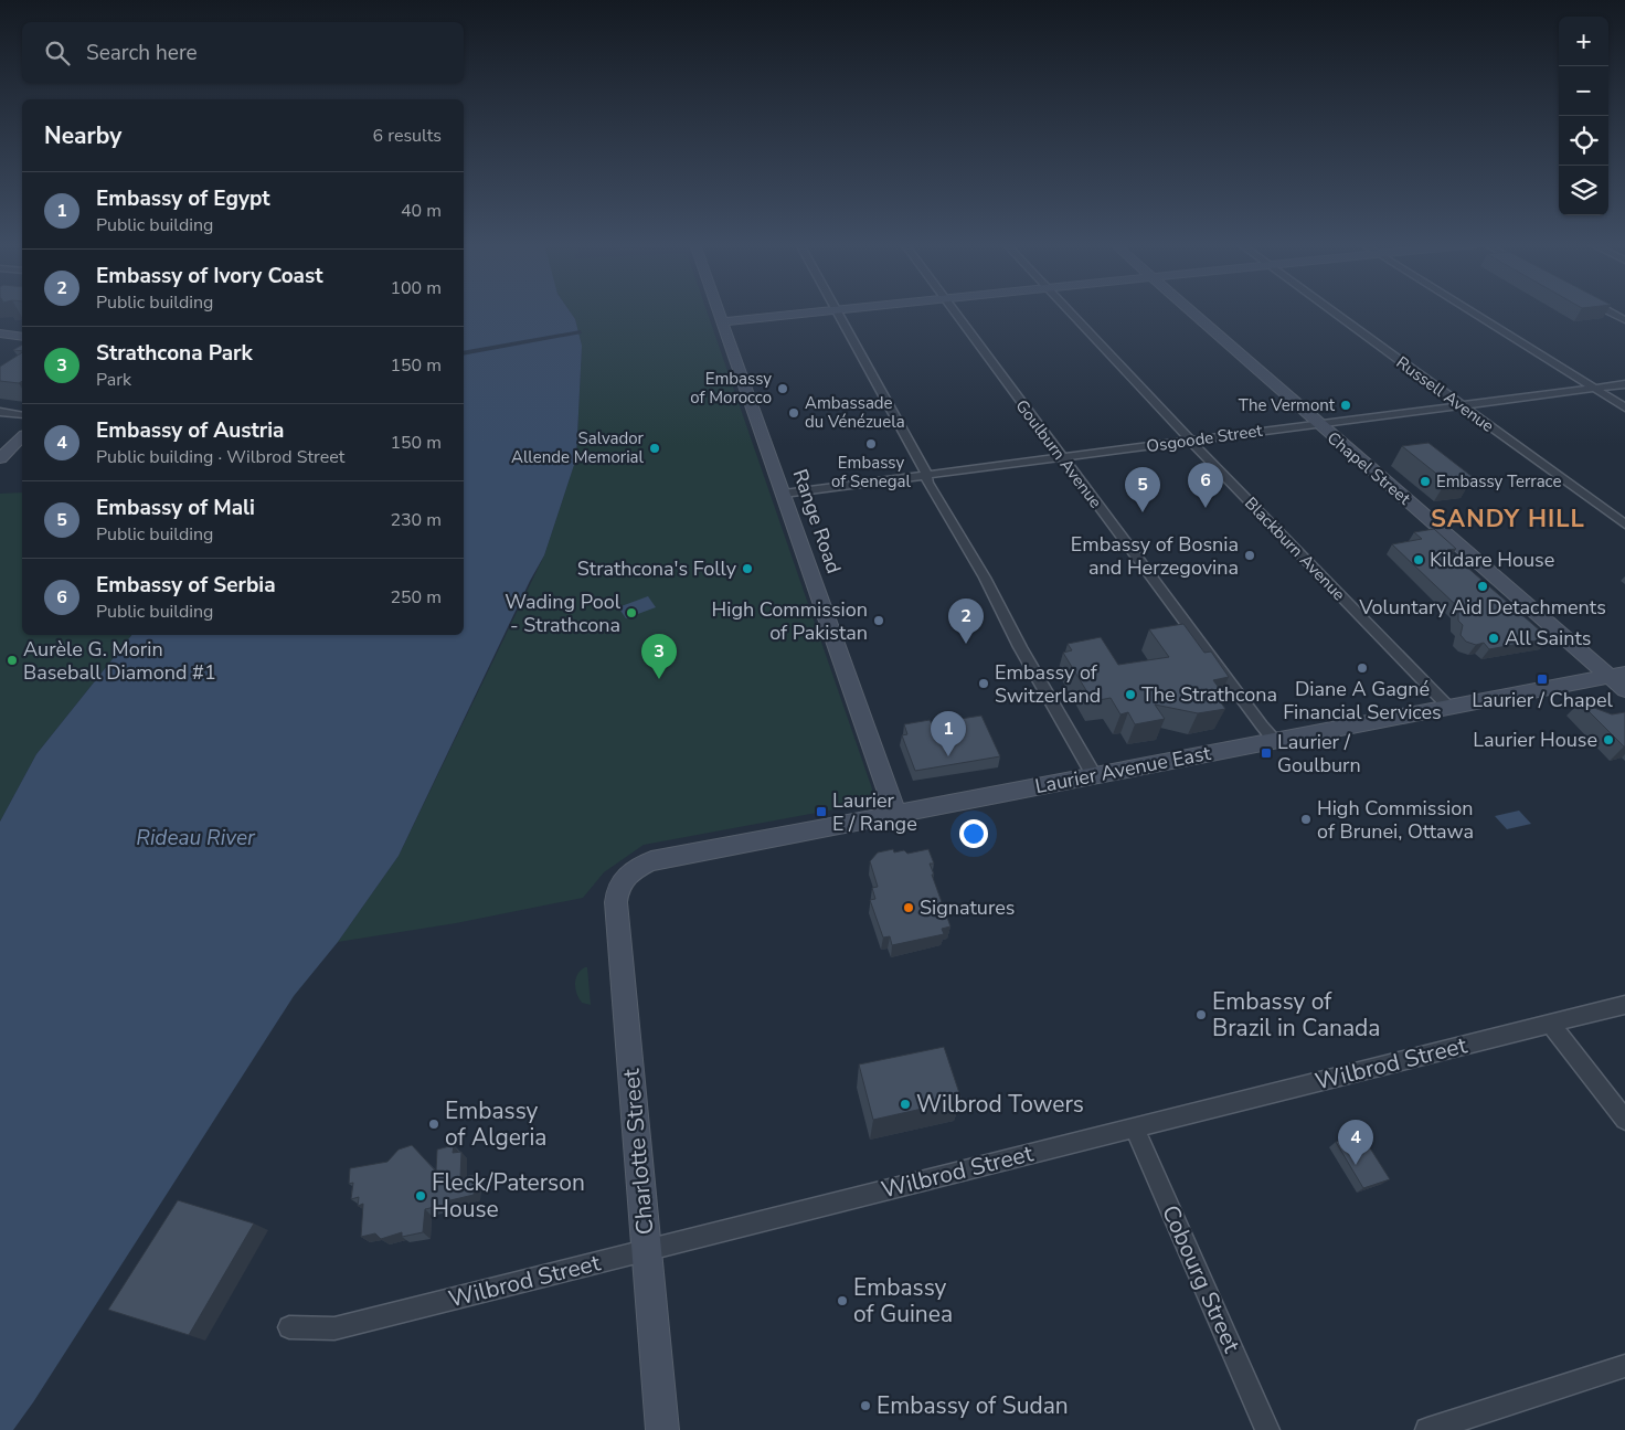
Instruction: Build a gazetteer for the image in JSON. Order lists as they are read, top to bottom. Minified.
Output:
{"streets":{"street":["Russell Avenue","Osgoode Street","Goulburn Avenue","Chapel Street","Range Road","Blackburn Avenue","Laurier Avenue East","Wilbrod Street","Charlotte Street","Cobourg Street"]},"crossings":[["Russell Avenue","Osgoode Street"],["Osgoode Street","Goulburn Avenue"],["Osgoode Street","Chapel Street"],["Osgoode Street","Range Road"],["Osgoode Street","Blackburn Avenue"],["Goulburn Avenue","Laurier Avenue East"],["Chapel Street","Laurier Avenue East"],["Range Road","Laurier Avenue East"],["Blackburn Avenue","Laurier Avenue East"],["Laurier Avenue East","Charlotte Street"],["Wilbrod Street","Charlotte Street"],["Wilbrod Street","Cobourg Street"]],"districts":["SANDY HILL"],"water":["Rideau River"],"places":{"other":["Embassy of Morocco","The Vermont","Ambassade du Vénézuela","Embassy of Senegal","Salvador Allende Memorial","Embassy Terrace","Embassy of Bosnia and Herzegovina","Kildare House","Strathcona's Folly","Voluntary Aid Detachments","Wading Pool - Strathcona","High Commission of Pakistan","All Saints","Aurèle G. Morin Baseball Diamond #1","Diane A Gagné Financial Services","Embassy of Switzerland","The Strathcona","Laurier House","High Commission of Brunei, Ottawa","Signatures","Embassy of Brazil in Canada","Wilbrod Towers","Embassy of Algeria","Fleck/Paterson House","Embassy of Guinea","Embassy of Sudan"],"transit":["Laurier / Chapel","Laurier / Goulburn","Laurier E / Range"]},"page":{"map_buttons":["+","−"],"search":"Search here","heading":["Nearby","6 results"],"list":[{"mark":"1","name":"Embassy of Egypt","note":"Public building","value":"40 m"},{"mark":"2","name":"Embassy of Ivory Coast","note":"Public building","value":"100 m"},{"mark":"3","name":"Strathcona Park","note":"Park","value":"150 m"},{"mark":"4","name":"Embassy of Austria","note":"Public building · Wilbrod Street","value":"150 m"},{"mark":"5","name":"Embassy of Mali","note":"Public building","value":"230 m"},{"mark":"6","name":"Embassy of Serbia","note":"Public building","value":"250 m"}],"pins":["6","5","2","3","1","4"]}}
